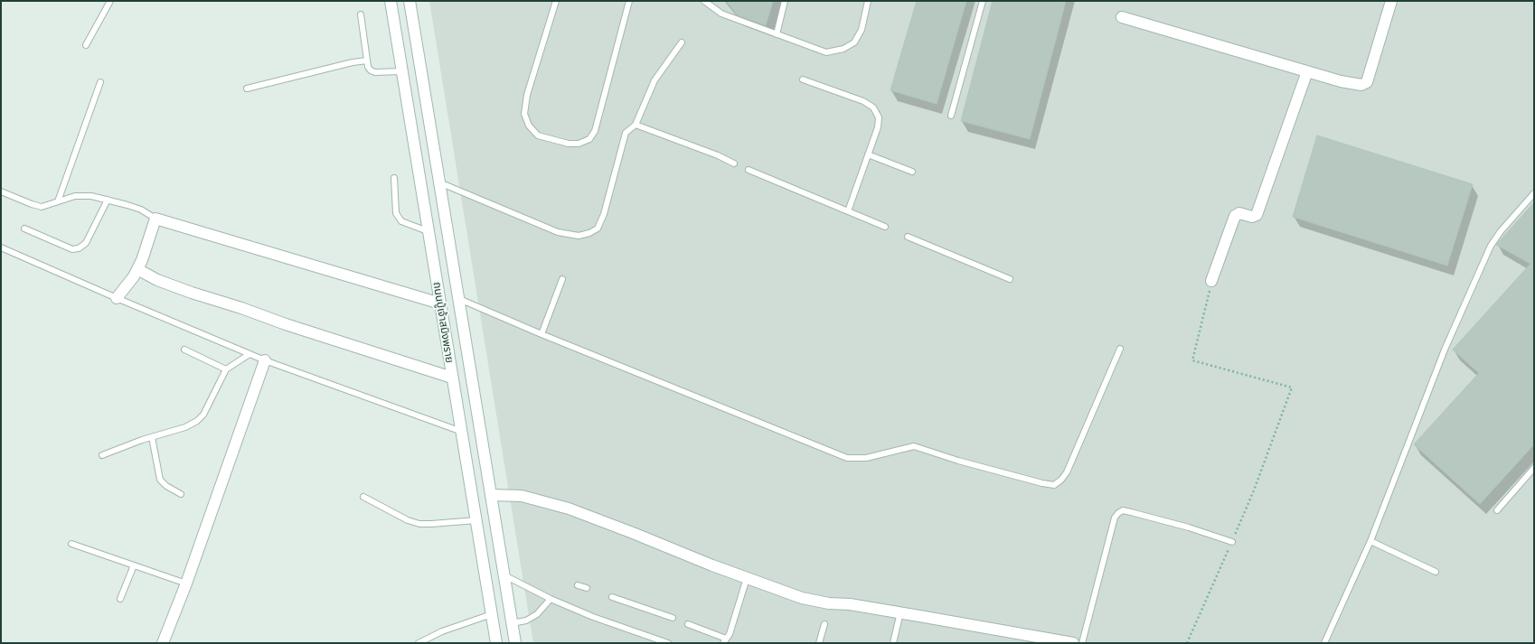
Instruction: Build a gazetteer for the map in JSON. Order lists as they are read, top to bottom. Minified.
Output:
{"streets":{"street":["ถนนปู่เจ้าสมิงพราย"]}}
